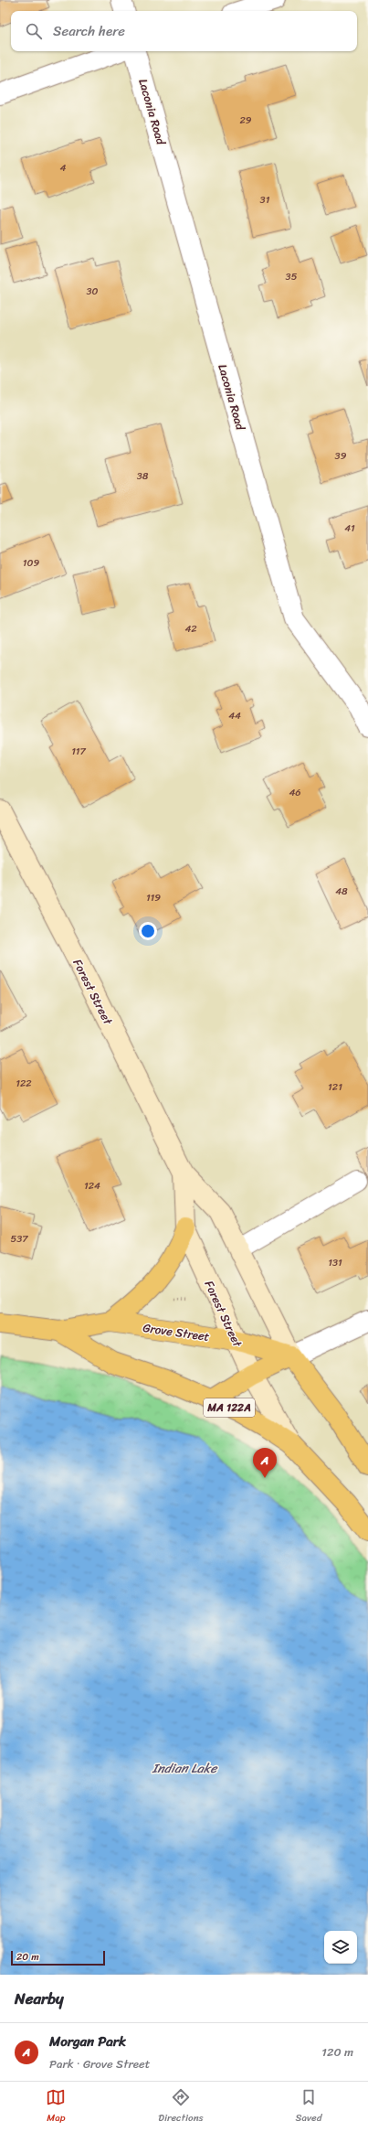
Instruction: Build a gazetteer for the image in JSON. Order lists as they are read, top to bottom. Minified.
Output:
{"streets":{"main road":["Forest Street","Grove Street","MA 122A"],"street":["Laconia Road"]},"crossings":[["Forest Street","Grove Street"],["Forest Street","MA 122A"],["Grove Street","MA 122A"]],"water":["Indian Lake"],"house_numbers":["29","4","31","35","30","39","38","41","109","42","44","117","46","48","119","122","121","124","537","131"],"scale_bar":"20 m","page":{"search":"Search here","pins":"A","scale":"20 m","heading":"Nearby","list":[{"mark":"A","name":"Morgan Park","note":"Park · Grove Street","value":"120 m"}],"nav":["Map","Directions","Saved"]}}
